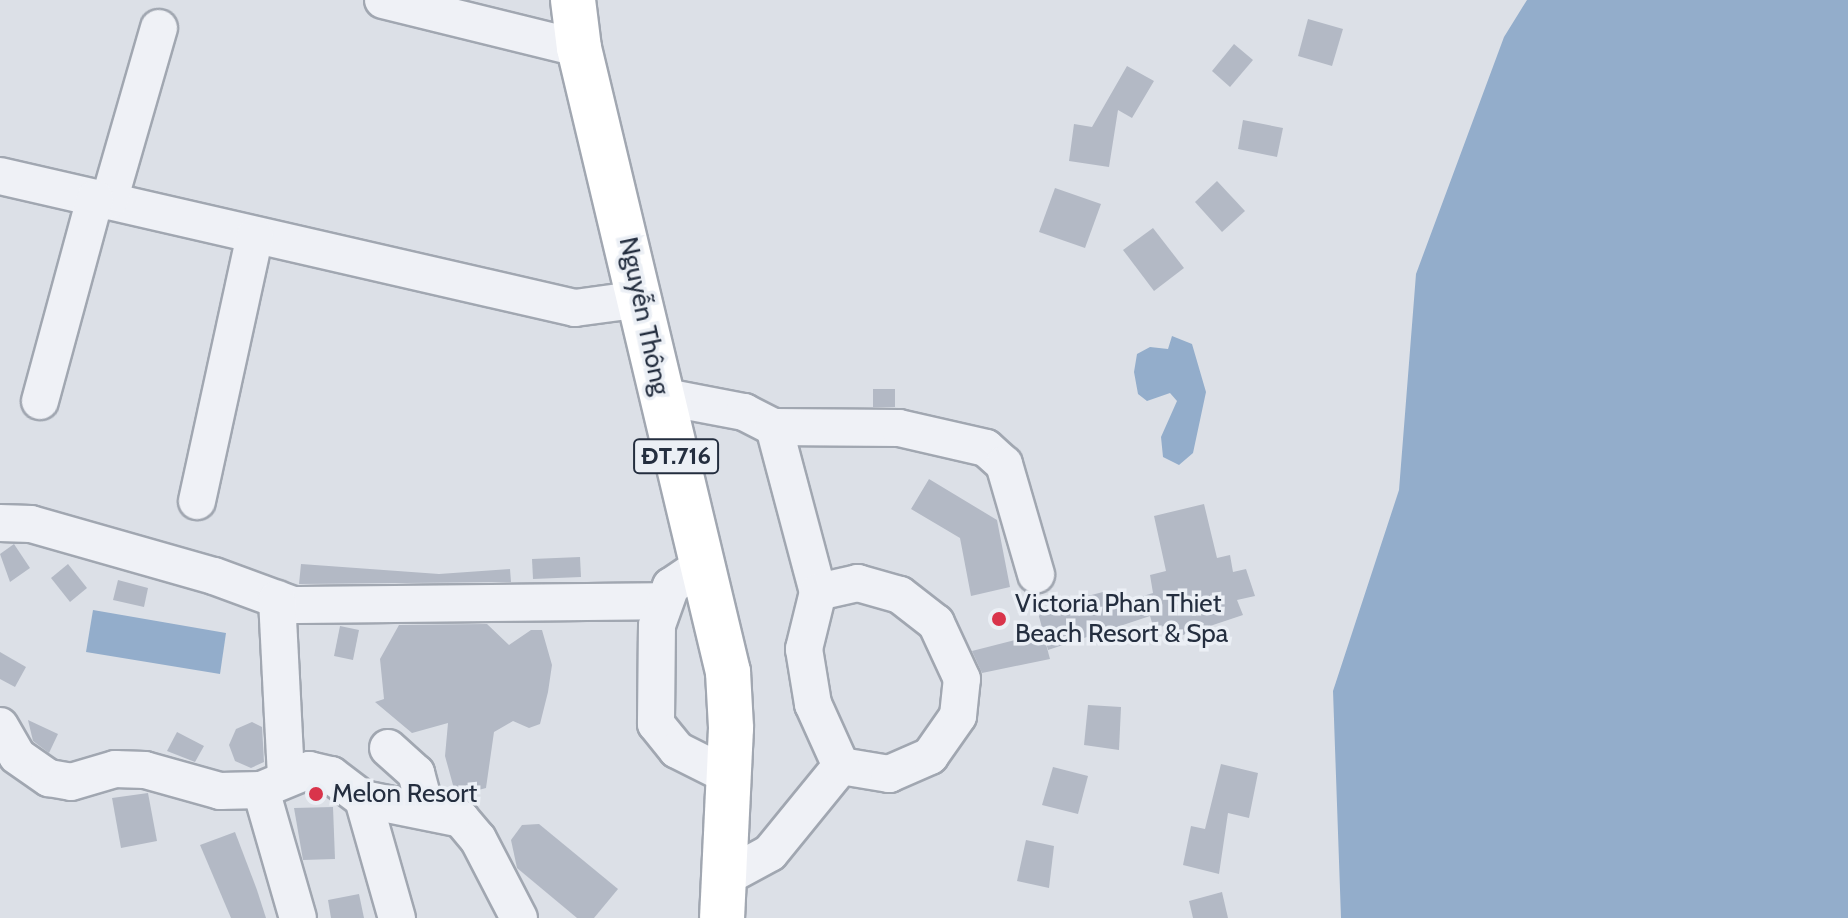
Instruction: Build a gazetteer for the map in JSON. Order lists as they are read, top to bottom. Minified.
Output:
{"streets":{"main road":["Nguyễn Thông","ĐT.716"]},"places":["Victoria Phan Thiet Beach Resort & Spa","Melon Resort"]}
